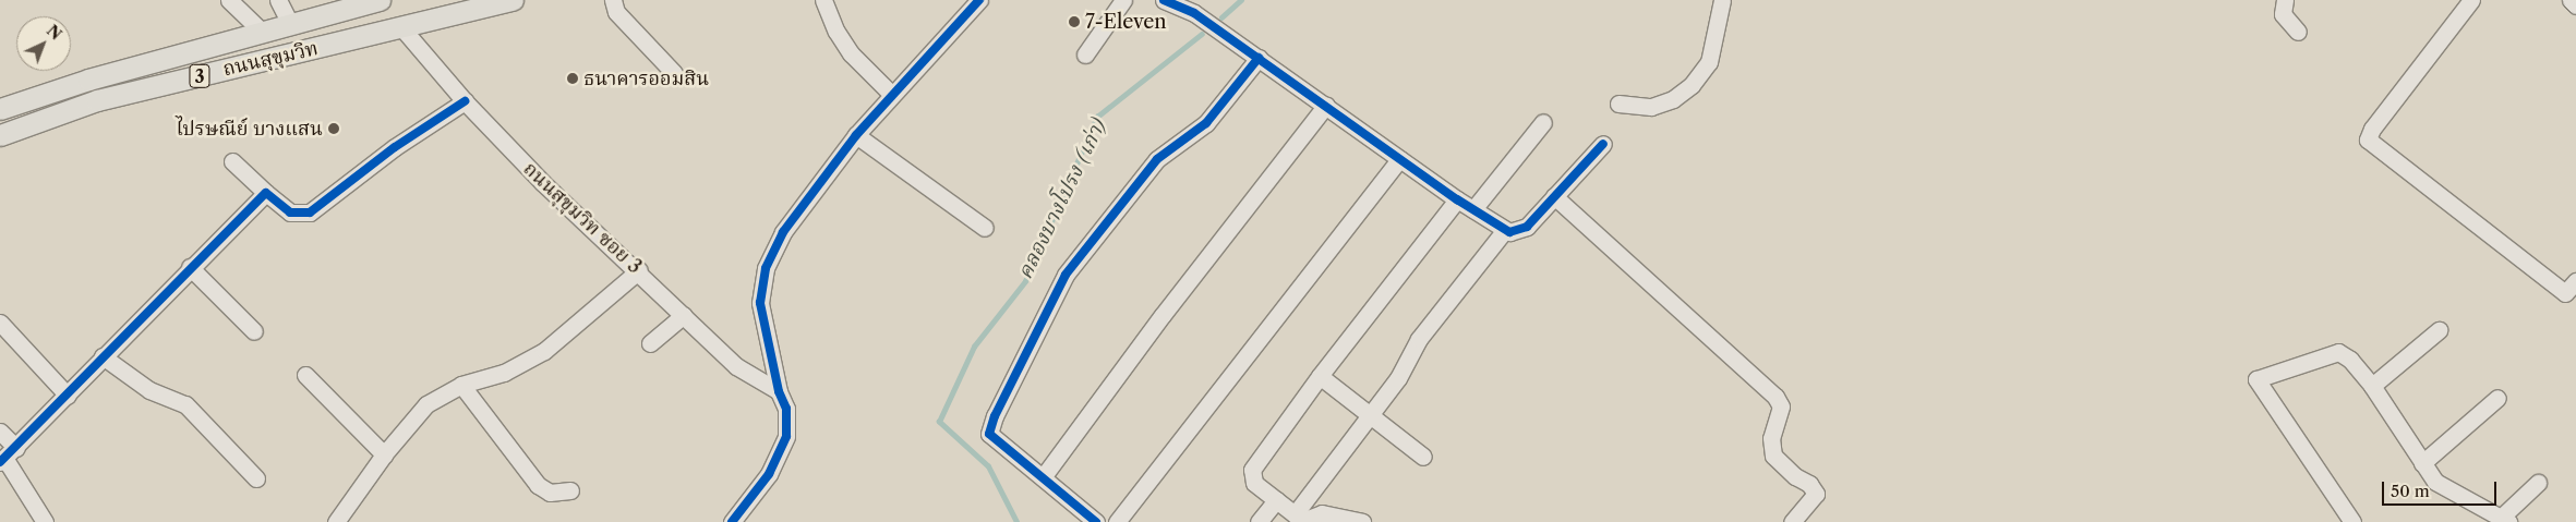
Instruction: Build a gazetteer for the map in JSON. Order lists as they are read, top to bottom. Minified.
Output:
{"streets":{"main road":["ถนนสุขุมวิท","3"],"street":["ถนนสุขุมวิท ซอย 3"]},"crossings":[["ถนนสุขุมวิท","ถนนสุขุมวิท ซอย 3"]],"water":["คลองบางโปรง (เก่า)"],"places":["7-Eleven","ธนาคารออมสิน","ไปรษณีย์ บางแสน"],"scale_bar":"50 m","north":"top right"}
